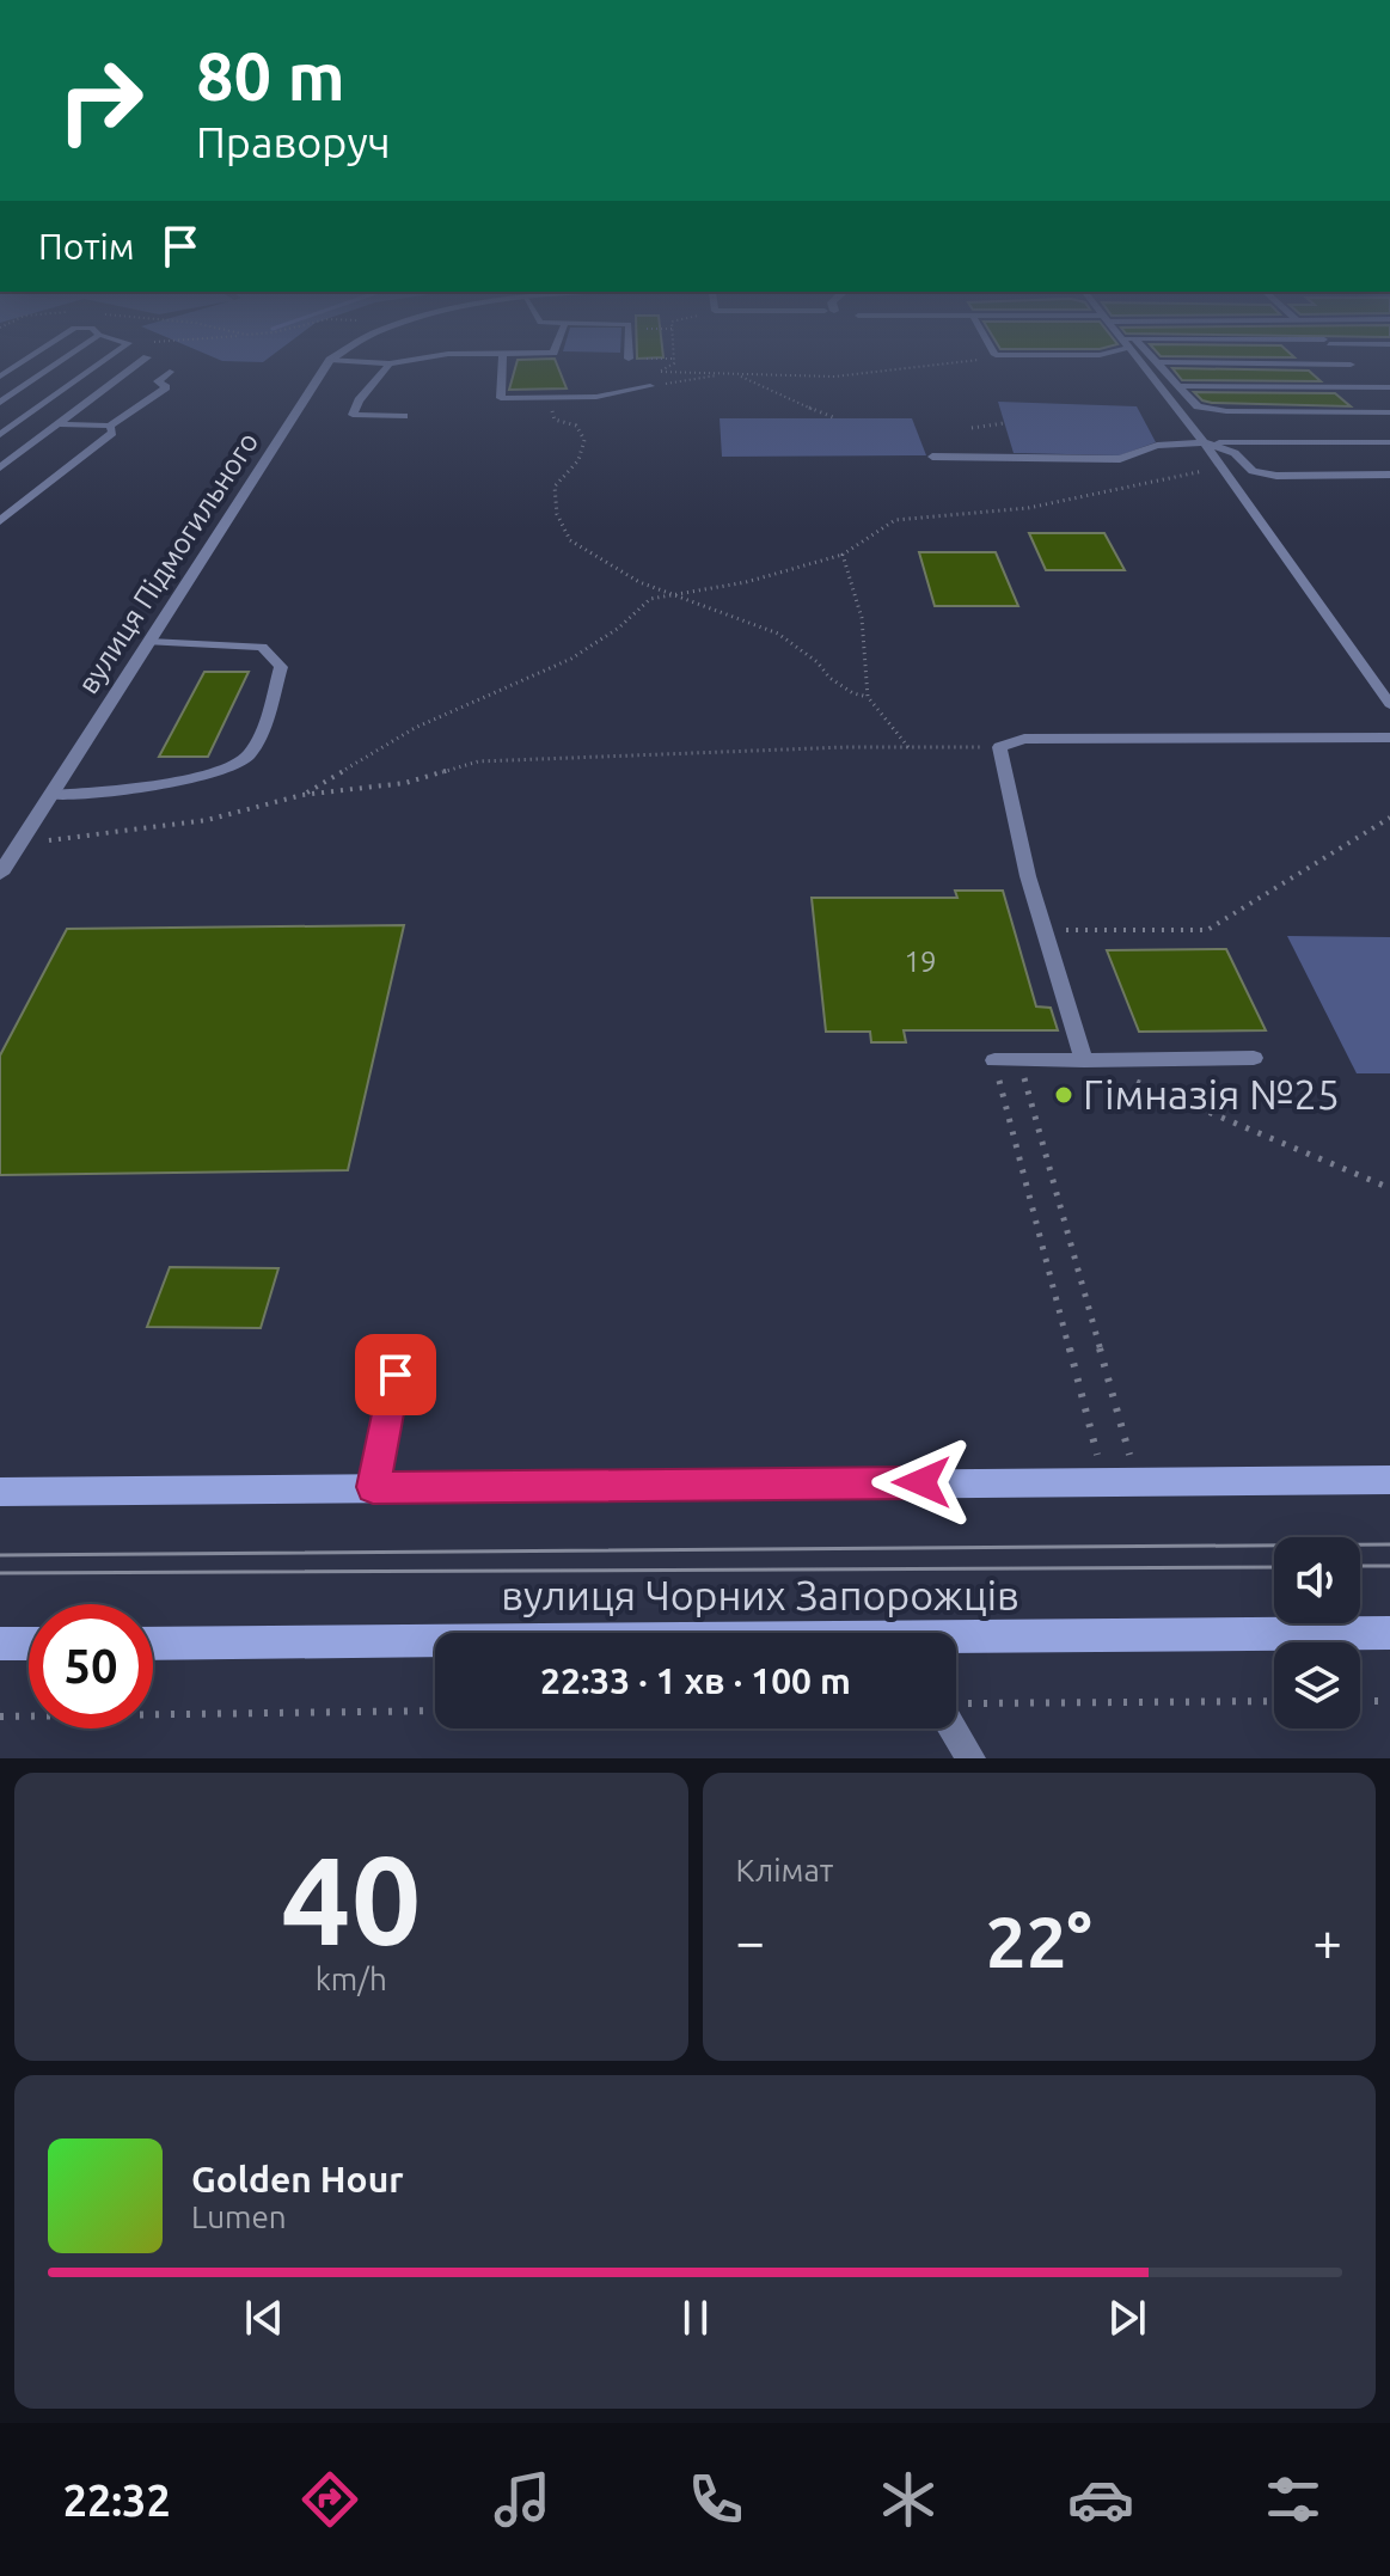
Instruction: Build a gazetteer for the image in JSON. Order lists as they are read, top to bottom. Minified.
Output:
{"streets":{"main road":["вулиця Чорних Запорожців"],"street":["вулиця Підмогильного"]},"places":["Гімназія №25"],"house_numbers":["19"],"page":{"turn":["80 m","Праворуч"],"then":"Потім","limit":"50","trip":"22:33 · 1 хв · 100 m","tile":[["40","km/h"],"Клімат"],"heat":["−","22°","+"],"song":["Golden Hour","Lumen"],"tabs":"22:32"}}
